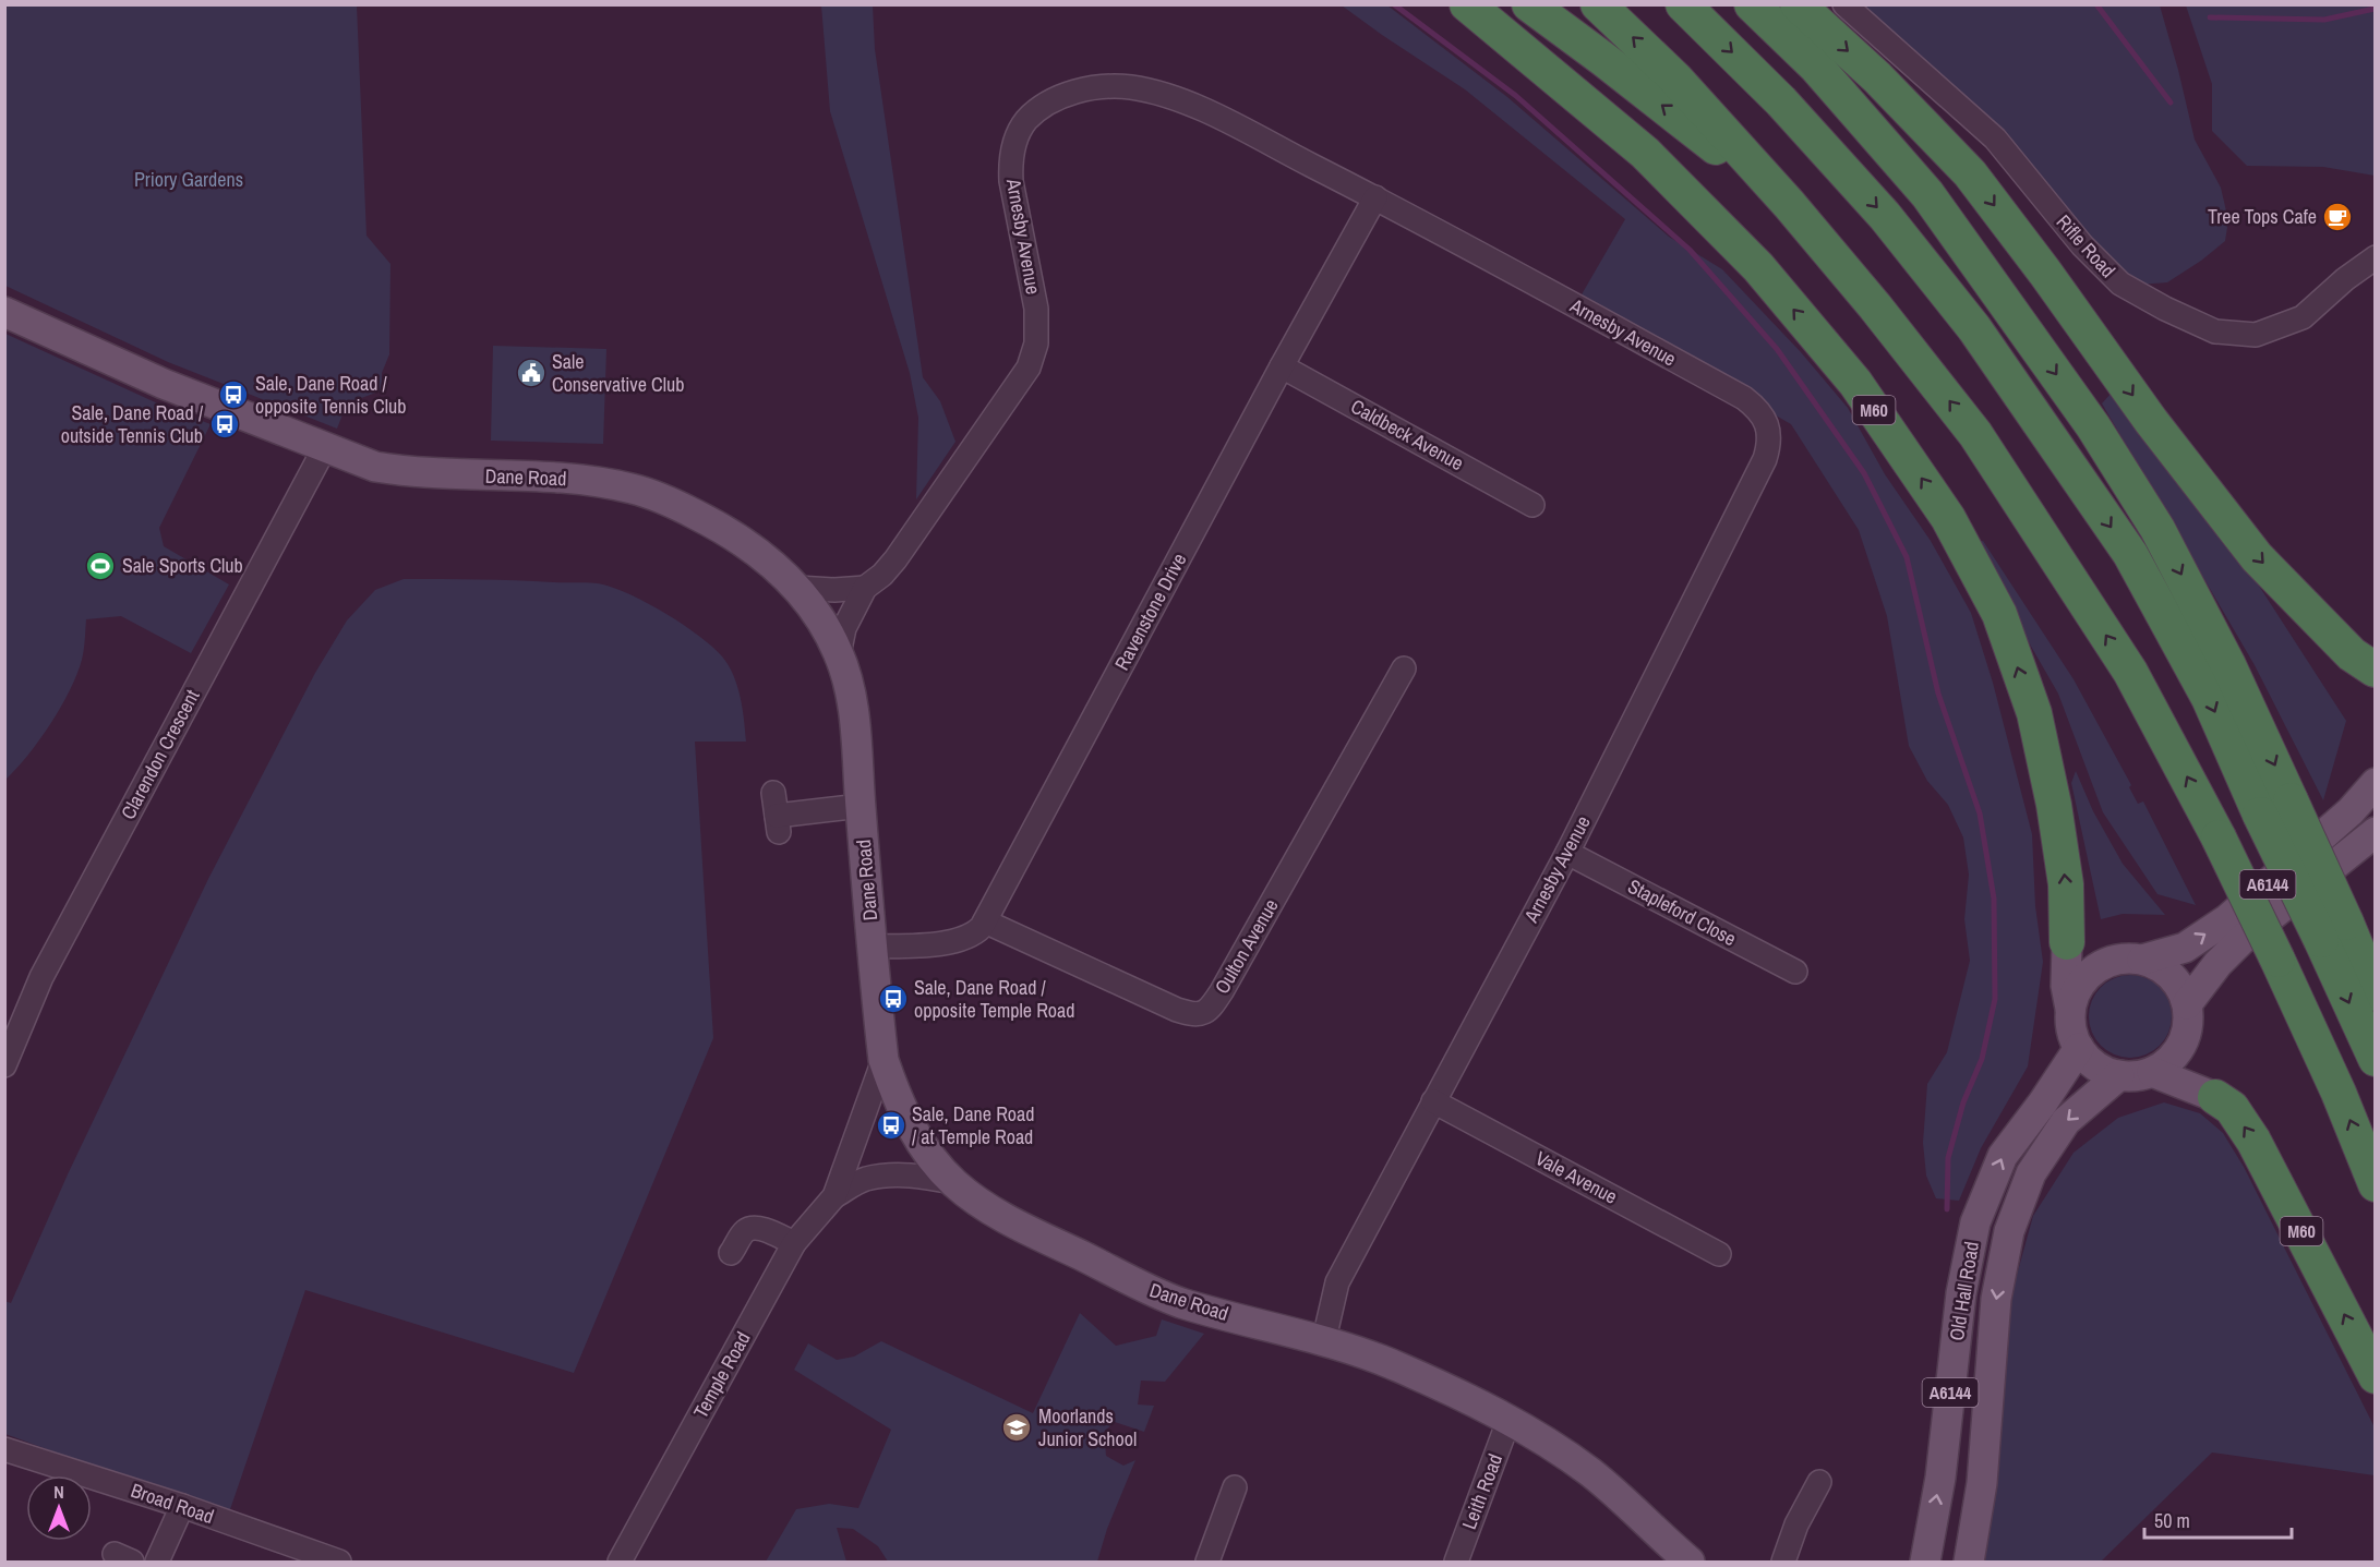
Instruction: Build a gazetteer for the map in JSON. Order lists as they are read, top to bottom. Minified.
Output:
{"streets":{"highway":["M60"],"main road":["Dane Road","A6144","Old Hall Road"],"street":["Arnesby Avenue","Rifle Road","Caldbeck Avenue","Ravenstone Drive","Clarendon Crescent","Stapleford Close","Oulton Avenue","Vale Avenue","Temple Road","Leith Road","Broad Road"]},"crossings":[["Arnesby Avenue","Dane Road"],["Arnesby Avenue","Ravenstone Drive"],["Arnesby Avenue","Stapleford Close"],["Arnesby Avenue","Vale Avenue"],["Caldbeck Avenue","Ravenstone Drive"],["Dane Road","Ravenstone Drive"],["Dane Road","Clarendon Crescent"],["Dane Road","Temple Road"],["Dane Road","Leith Road"],["Ravenstone Drive","Oulton Avenue"],["A6144","Old Hall Road"]],"parks":["Priory Gardens"],"places":{"cafe":["Tree Tops Cafe"],"public building":["Sale Conservative Club"],"bus stop":["Sale, Dane Road / opposite Tennis Club","Sale, Dane Road / outside Tennis Club","Sale, Dane Road / opposite Temple Road","Sale, Dane Road / at Temple Road"],"sports":["Sale Sports Club"],"school or university":["Moorlands Junior School"]},"scale_bar":"50 m","north":"top"}
